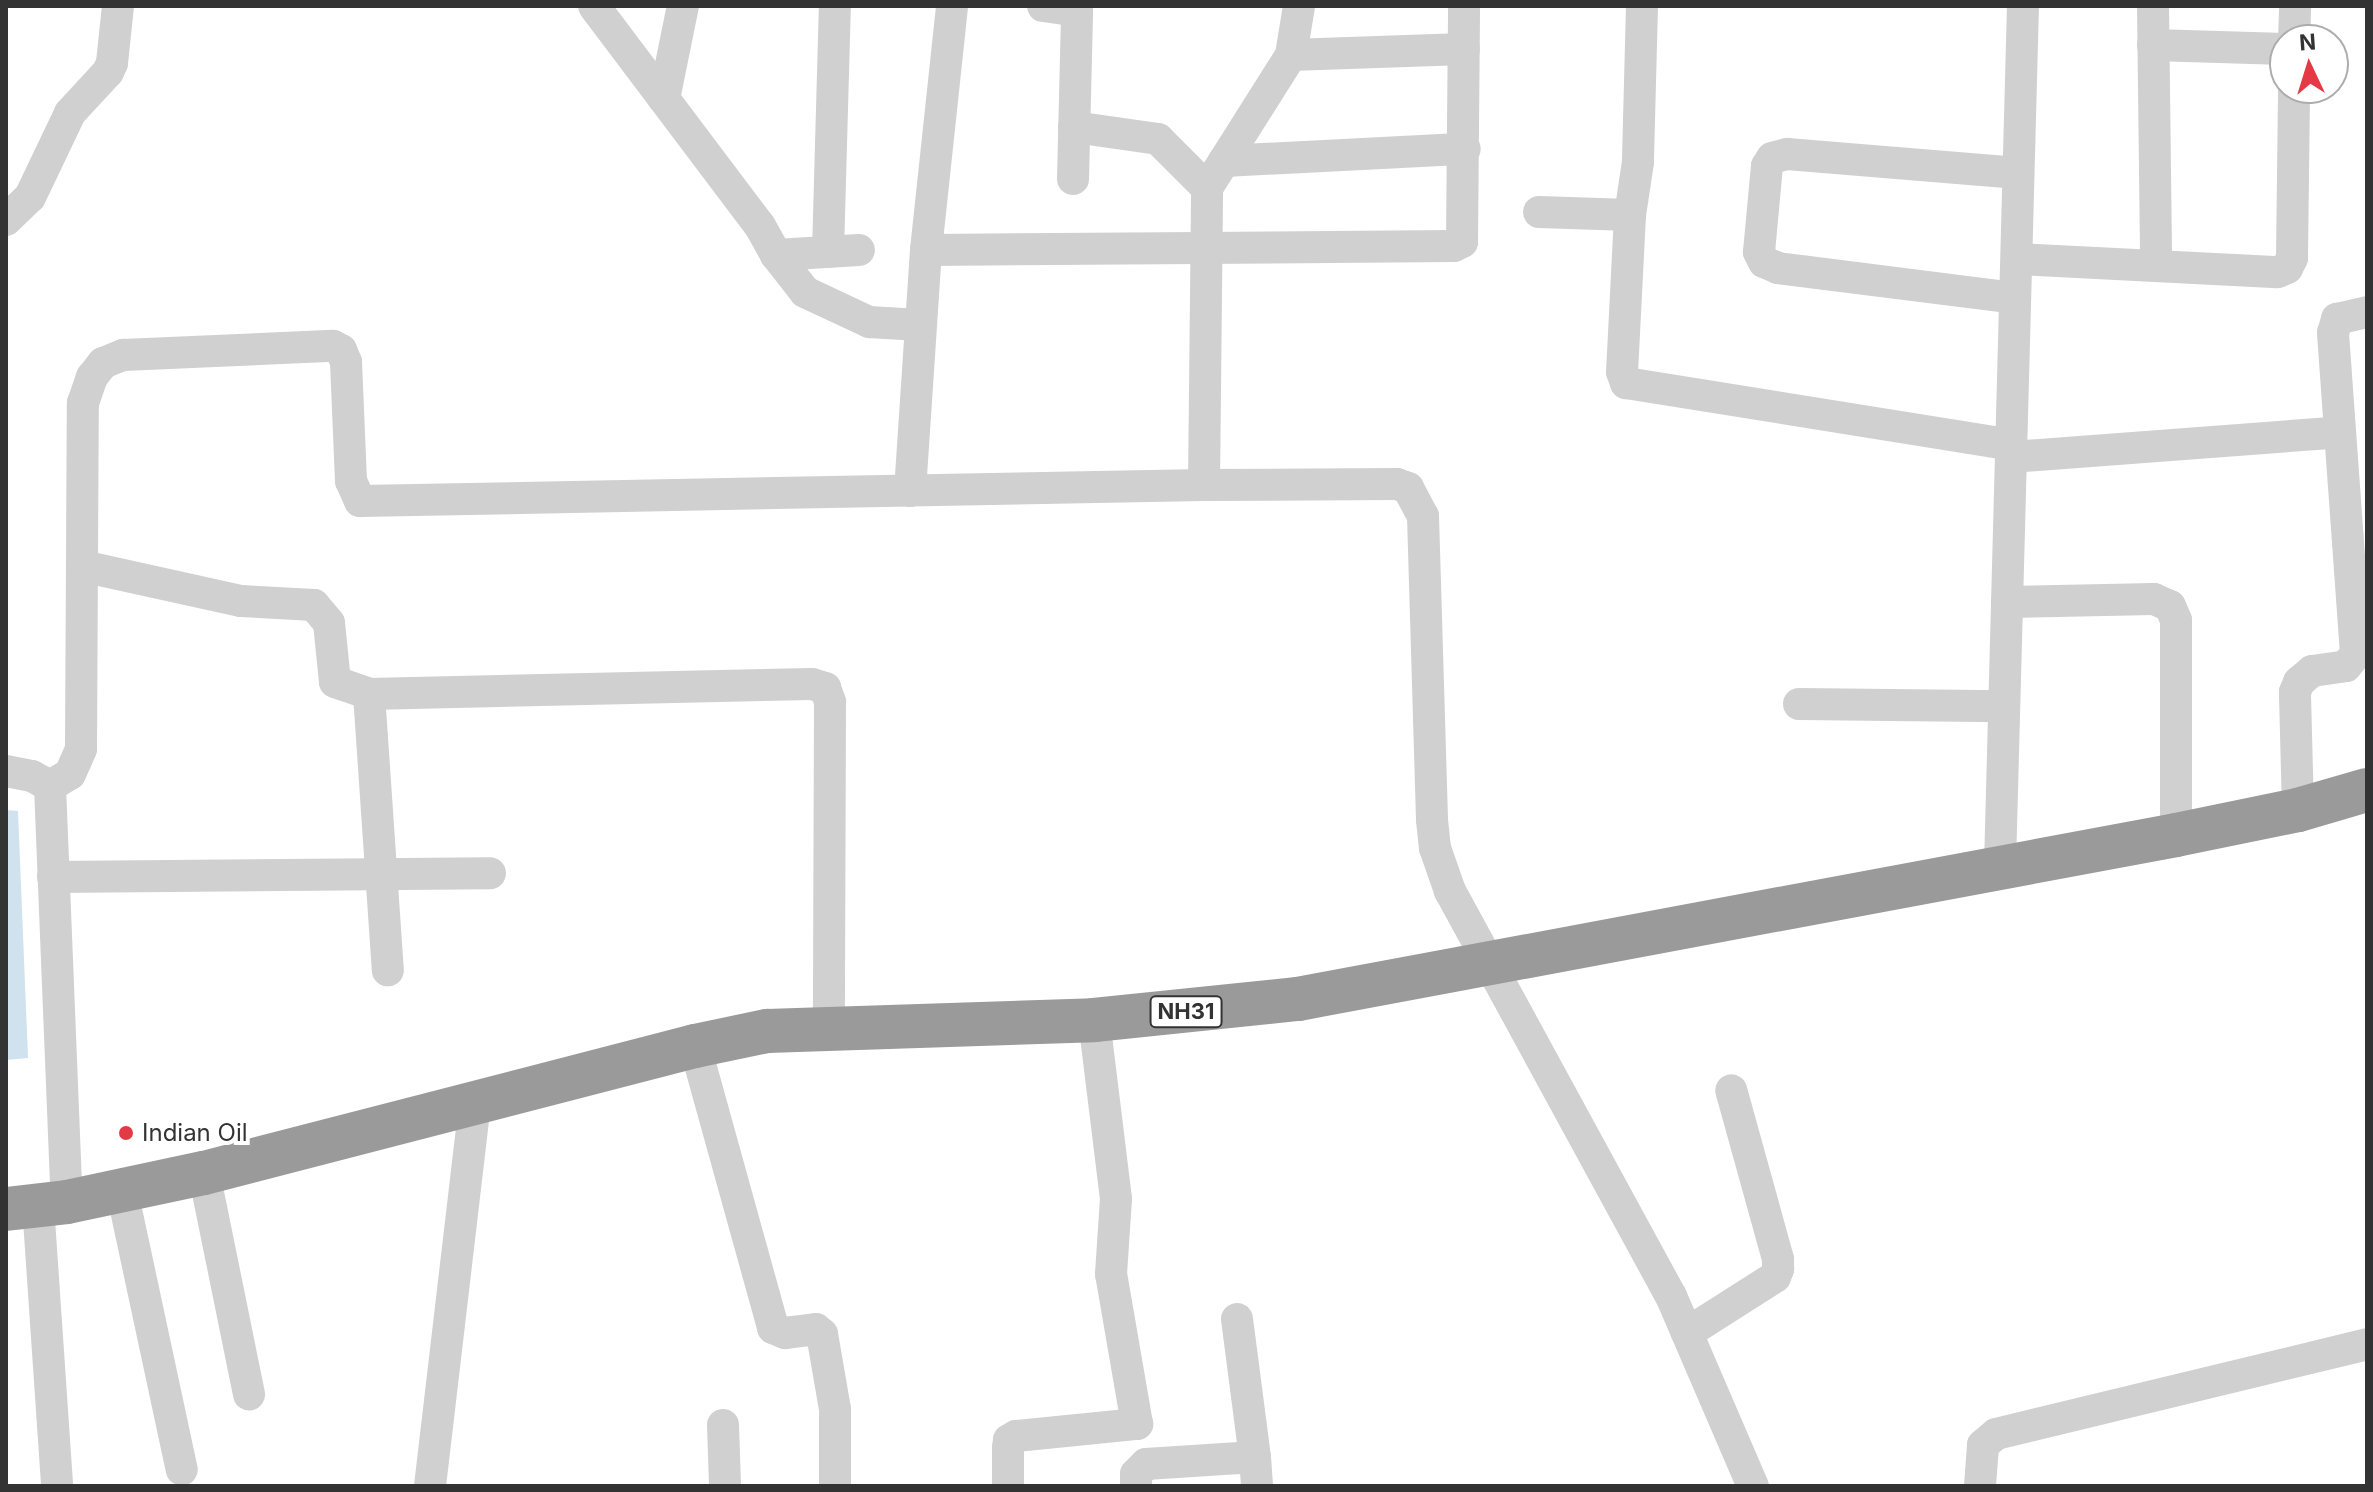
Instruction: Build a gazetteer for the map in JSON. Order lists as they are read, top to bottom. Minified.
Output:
{"streets":{"highway":["NH31"]},"places":["Indian Oil"],"north":"top"}
